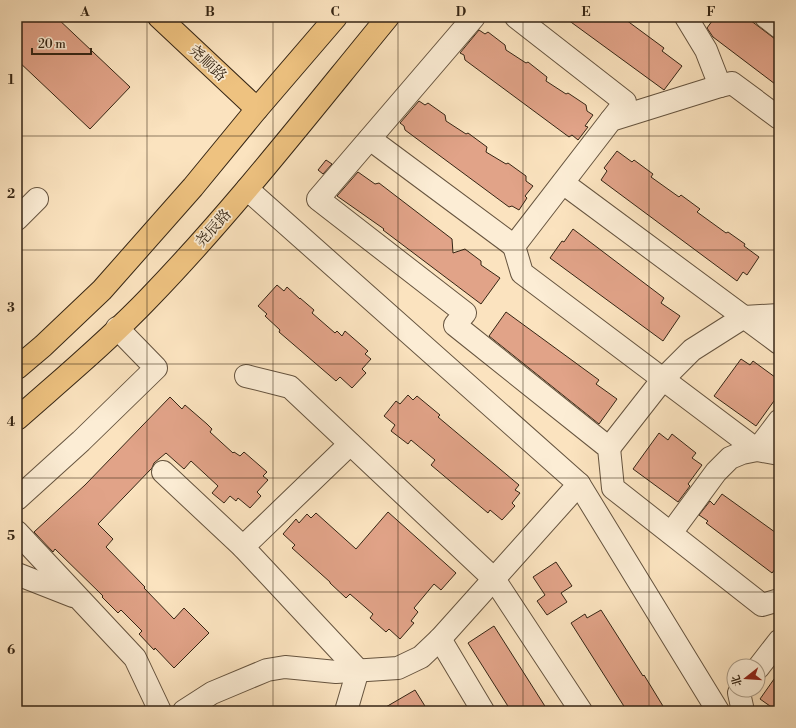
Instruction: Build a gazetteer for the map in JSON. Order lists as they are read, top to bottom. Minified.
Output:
{"streets":{"main road":["尧顺路","尧辰路"]},"scale_bar":"20 m","north":"left","grid":{"columns":["A","B","C","D","E","F"],"rows":["1","2","3","4","5","6"]}}
